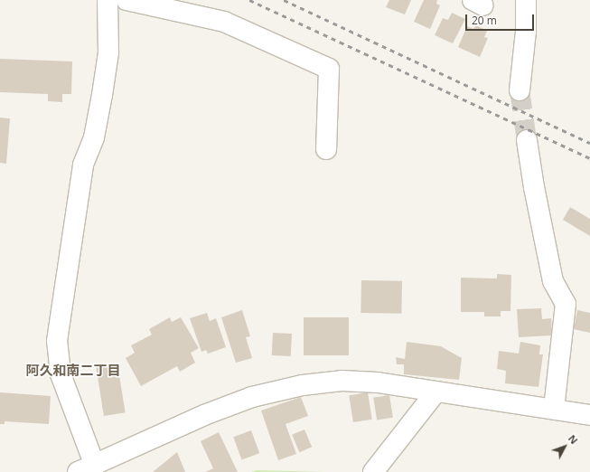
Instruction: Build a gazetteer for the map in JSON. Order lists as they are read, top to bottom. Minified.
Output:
{"districts":["阿久和南二丁目"],"scale_bar":"20 m","north":"top right"}
